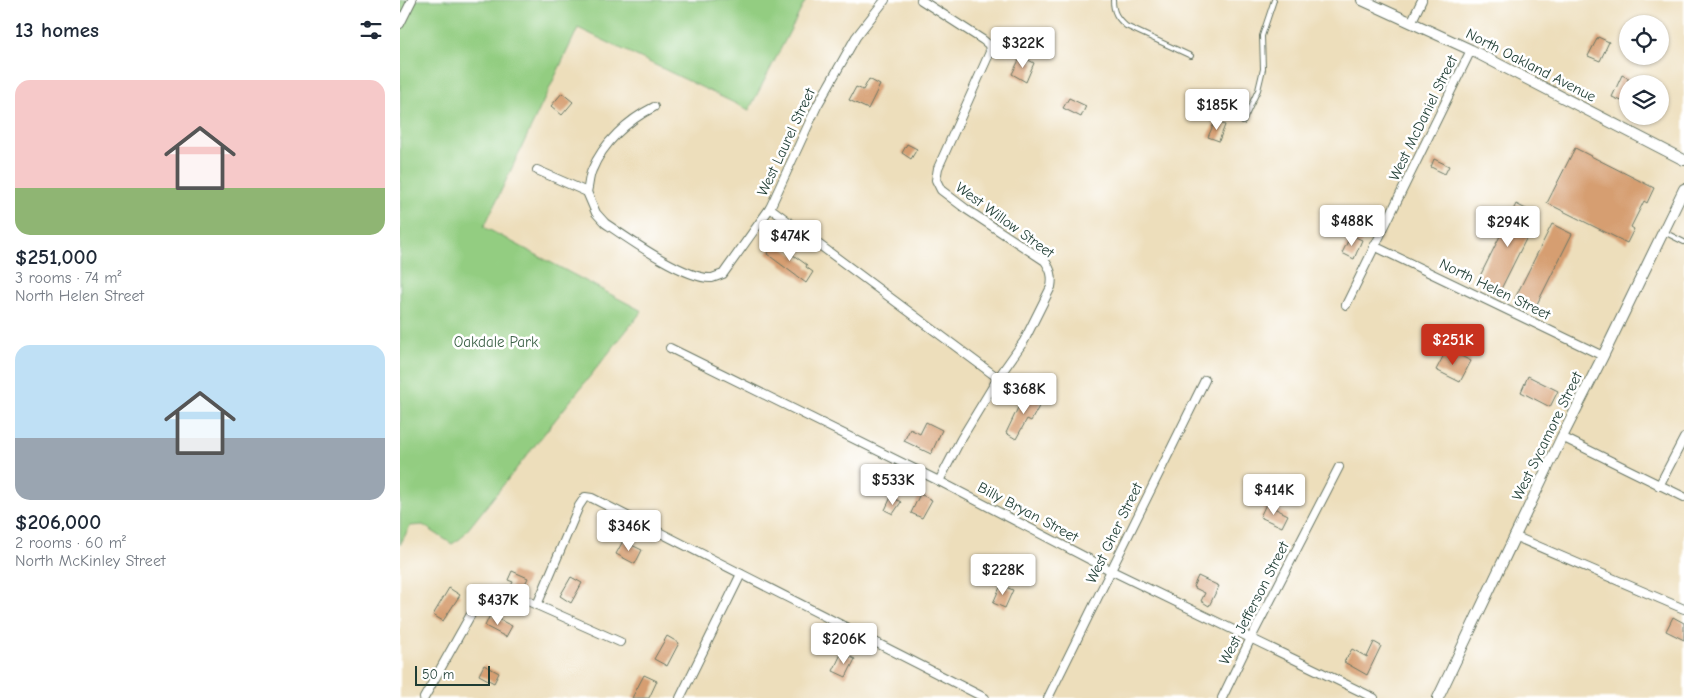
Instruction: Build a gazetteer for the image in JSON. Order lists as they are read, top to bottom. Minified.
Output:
{"streets":{"street":["North Oakland Avenue","West McDaniel Street","West Laurel Street","West Willow Street","North Helen Street","West Sycamore Street","Billy Bryan Street","West Gher Street","West Jefferson Street"]},"crossings":[["North Oakland Avenue","West McDaniel Street"],["West McDaniel Street","North Helen Street"],["West Laurel Street","West Willow Street"],["West Willow Street","Billy Bryan Street"],["North Helen Street","West Sycamore Street"],["Billy Bryan Street","West Gher Street"],["Billy Bryan Street","West Jefferson Street"]],"parks":["Oakdale Park"],"scale_bar":"50 m","page":{"heading":"13 homes","price":["$322K","$185K","$488K","$294K","$474K","$251K","$368K","$533K","$414K","$346K","$228K","$437K","$206K"],"list":[{"name":"$251,000","note":"3 rooms · 74 m² · North Helen Street"},{"name":"$206,000","note":"2 rooms · 60 m² · North McKinley Street"}],"scale":"50 m"}}
